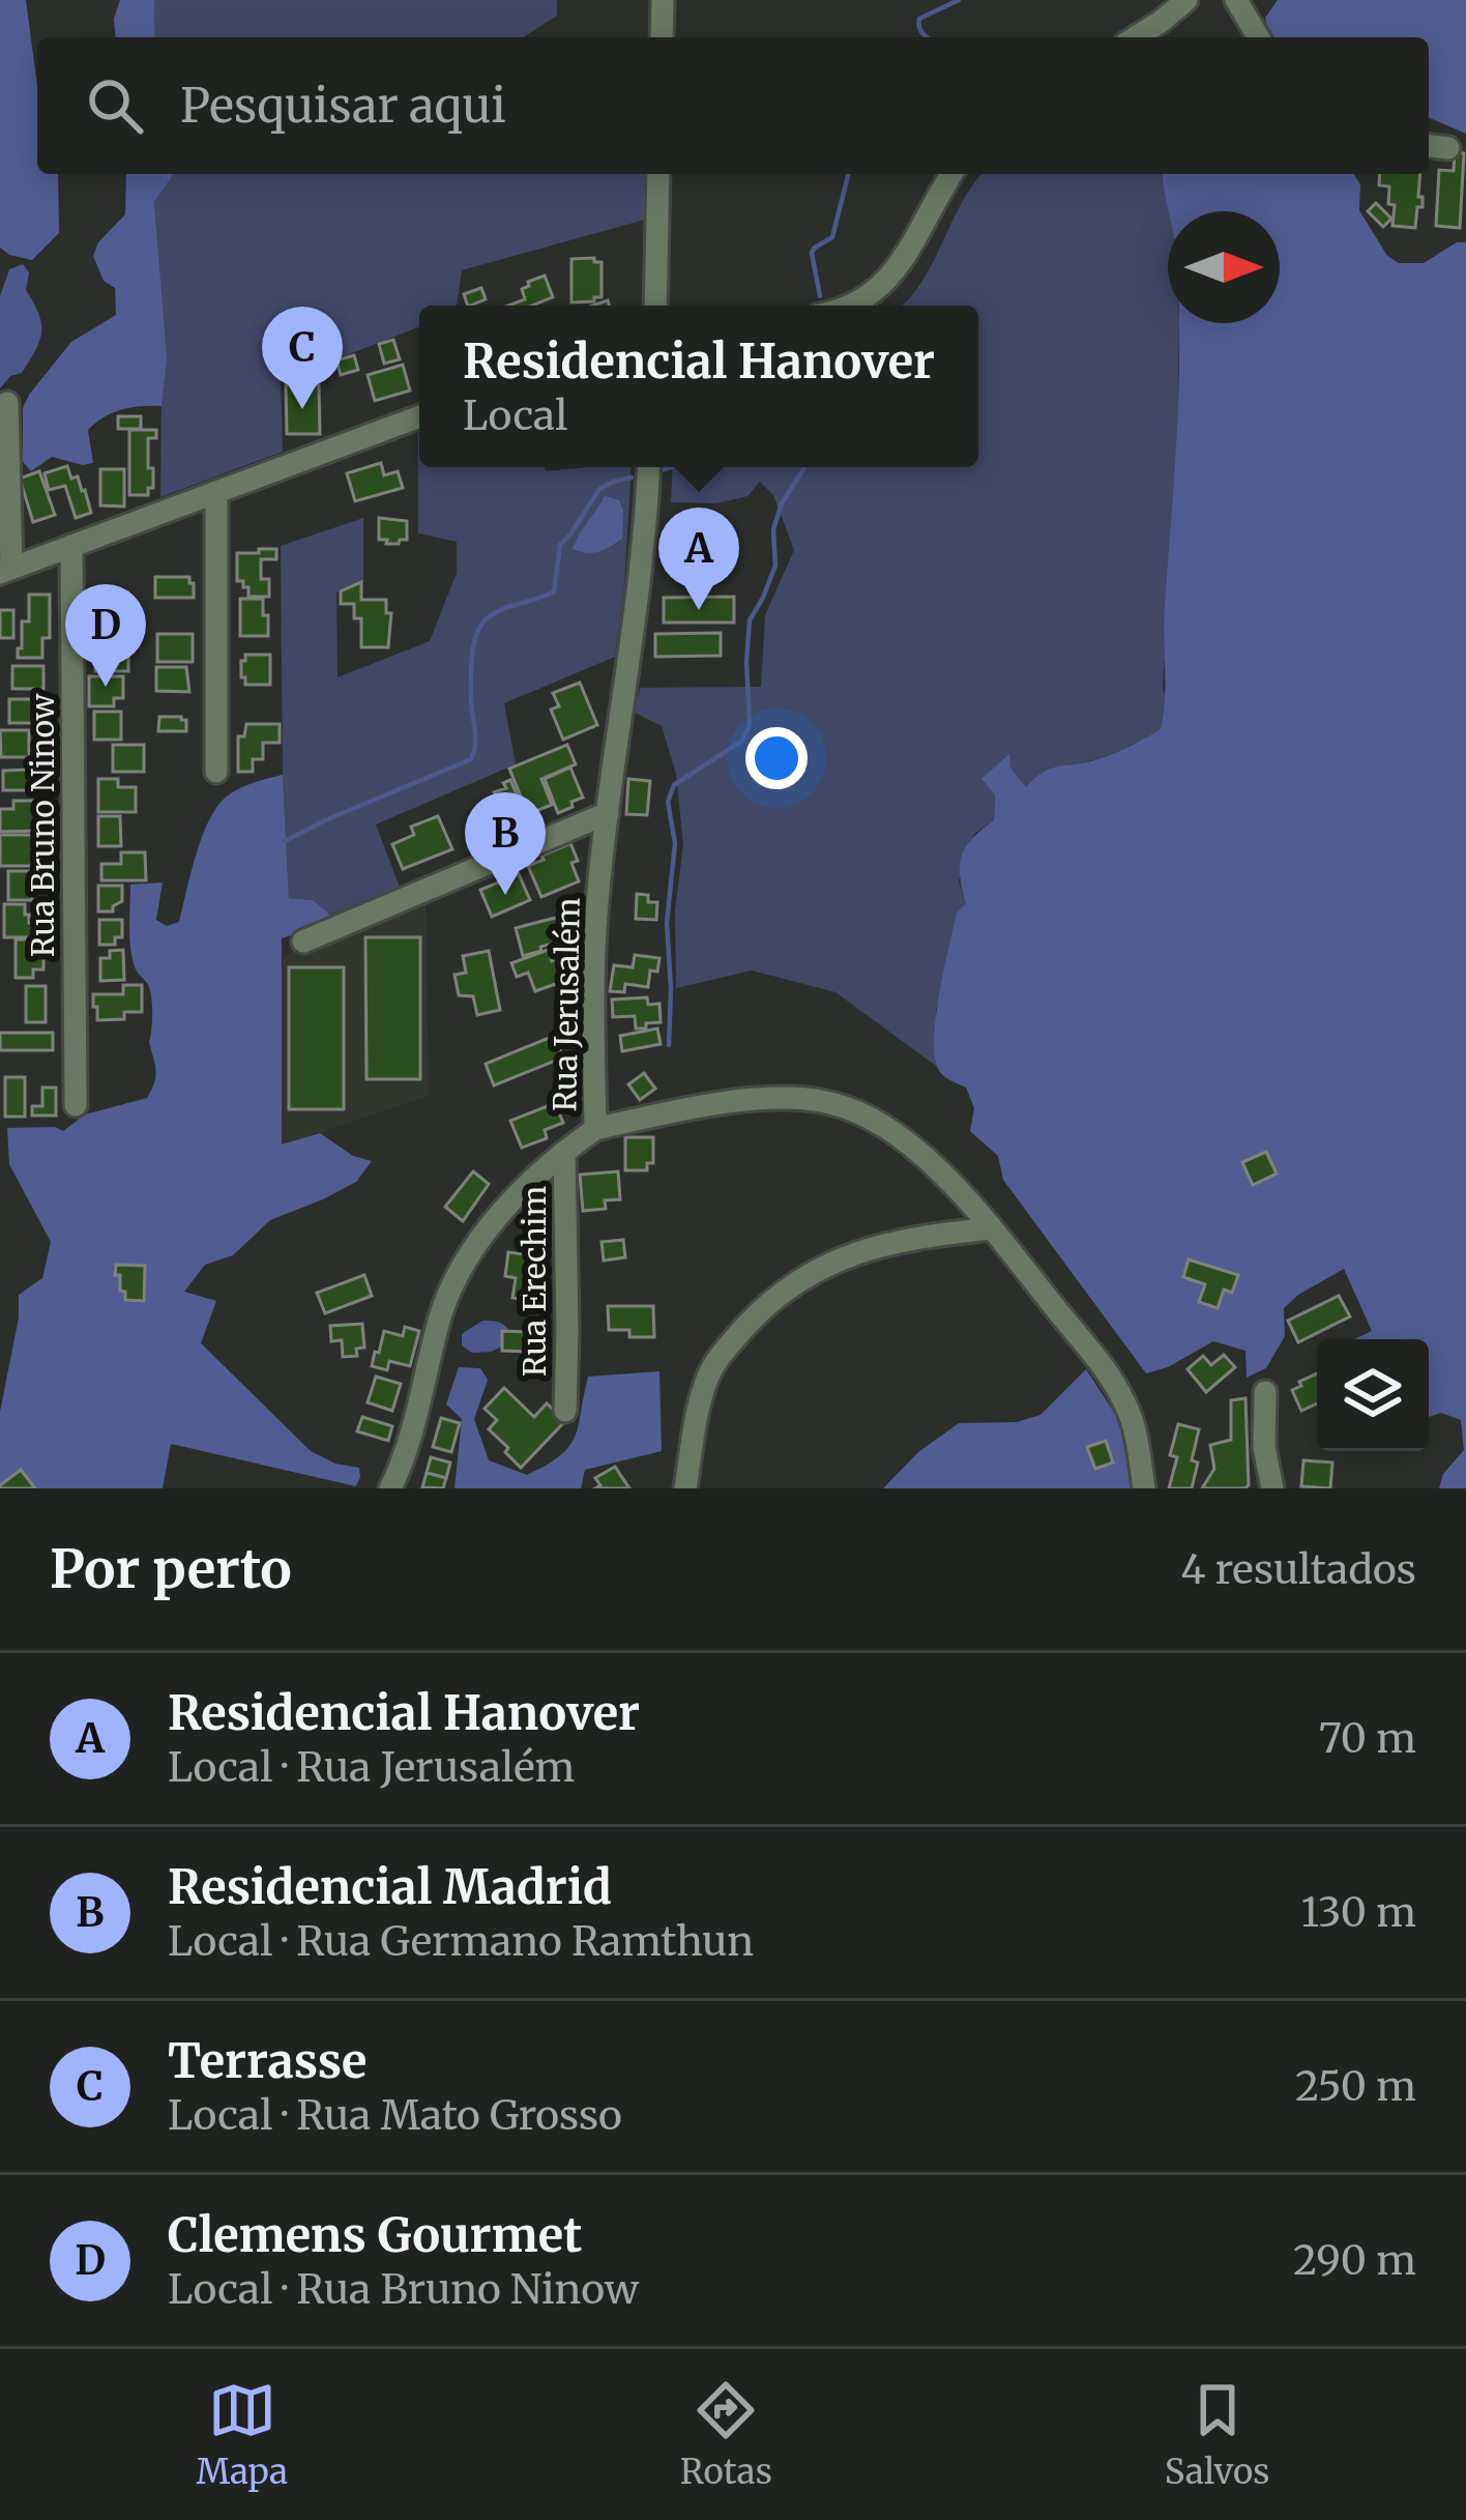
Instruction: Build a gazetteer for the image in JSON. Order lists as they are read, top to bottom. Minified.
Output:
{"streets":{"street":["Rua Bruno Ninow","Rua Jerusalém","Rua Erechim"]},"crossings":[["Rua Jerusalém","Rua Erechim"]],"north":"right","page":{"search":"Pesquisar aqui","popup":["Residencial Hanover","Local"],"pins":["C","A","D","B"],"heading":["Por perto","4 resultados"],"list":[{"mark":"A","name":"Residencial Hanover","note":"Local · Rua Jerusalém","value":"70 m"},{"mark":"B","name":"Residencial Madrid","note":"Local · Rua Germano Ramthun","value":"130 m"},{"mark":"C","name":"Terrasse","note":"Local · Rua Mato Grosso","value":"250 m"},{"mark":"D","name":"Clemens Gourmet","note":"Local · Rua Bruno Ninow","value":"290 m"}],"nav":["Mapa","Rotas","Salvos"]}}
